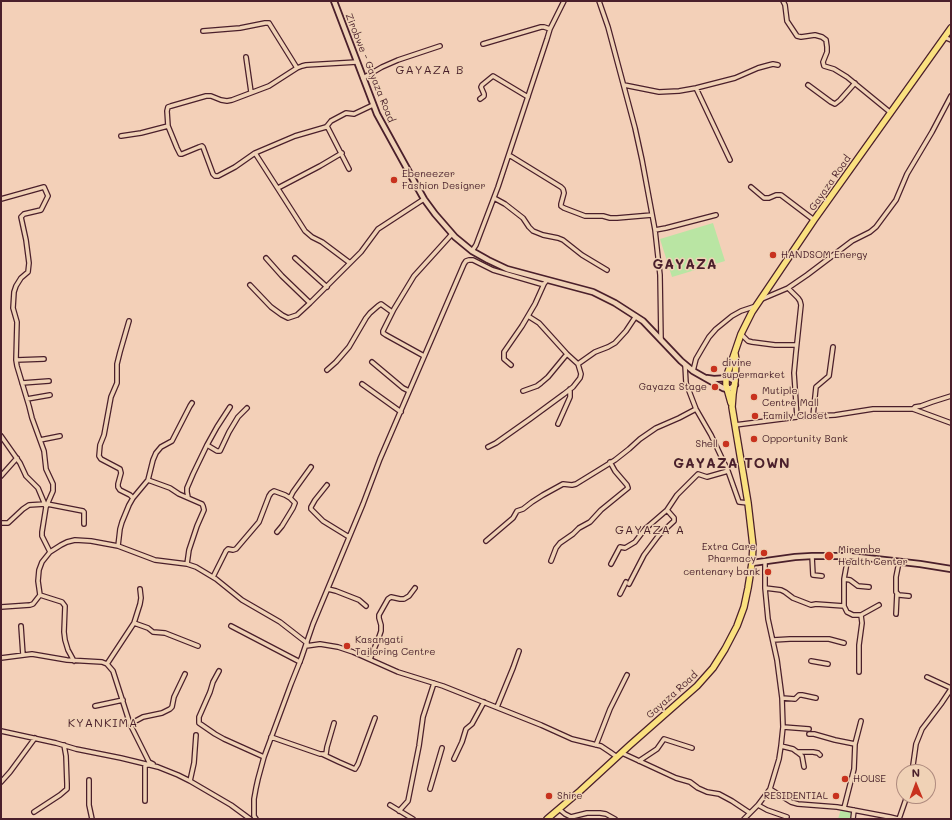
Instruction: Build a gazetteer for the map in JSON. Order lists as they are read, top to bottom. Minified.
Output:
{"streets":{"main road":["Gayaza Road"],"street":["Zirobwe - Gayaza Road"]},"crossings":[["Zirobwe - Gayaza Road","Gayaza Road"]],"districts":["GAYAZA B","GAYAZA","GAYAZA TOWN","GAYAZA A","KYANKIMA"],"places":["Ebeneezer Fashion Designer","HANDSOM Energy","divine supermarket","Gayaza Stage","Mutiple Centre Mall","Family Closet","Opportunity Bank","Shell","Extra Care Pharmacy","Mirembe Health Center","centenary bank","Kasangati Tailoring Centre","HOUSE","Shire","RESIDENTIAL"],"north":"top"}
